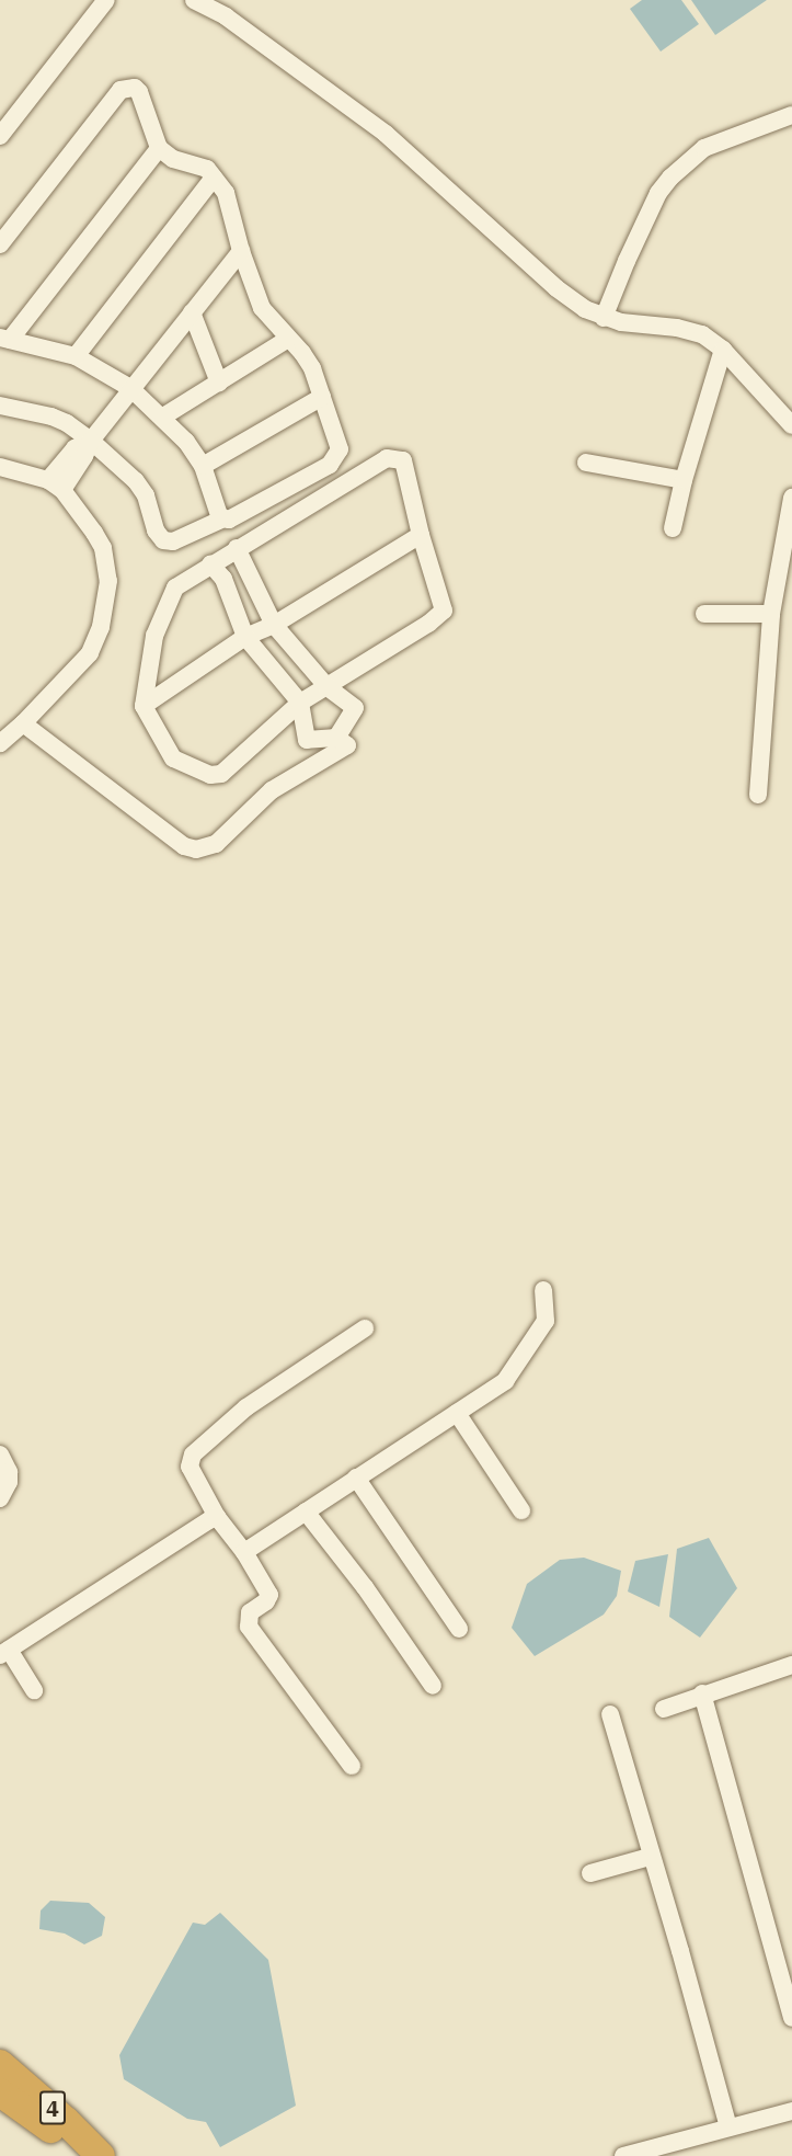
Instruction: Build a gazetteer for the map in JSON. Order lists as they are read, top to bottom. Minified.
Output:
{"streets":{"highway":["4"]}}
